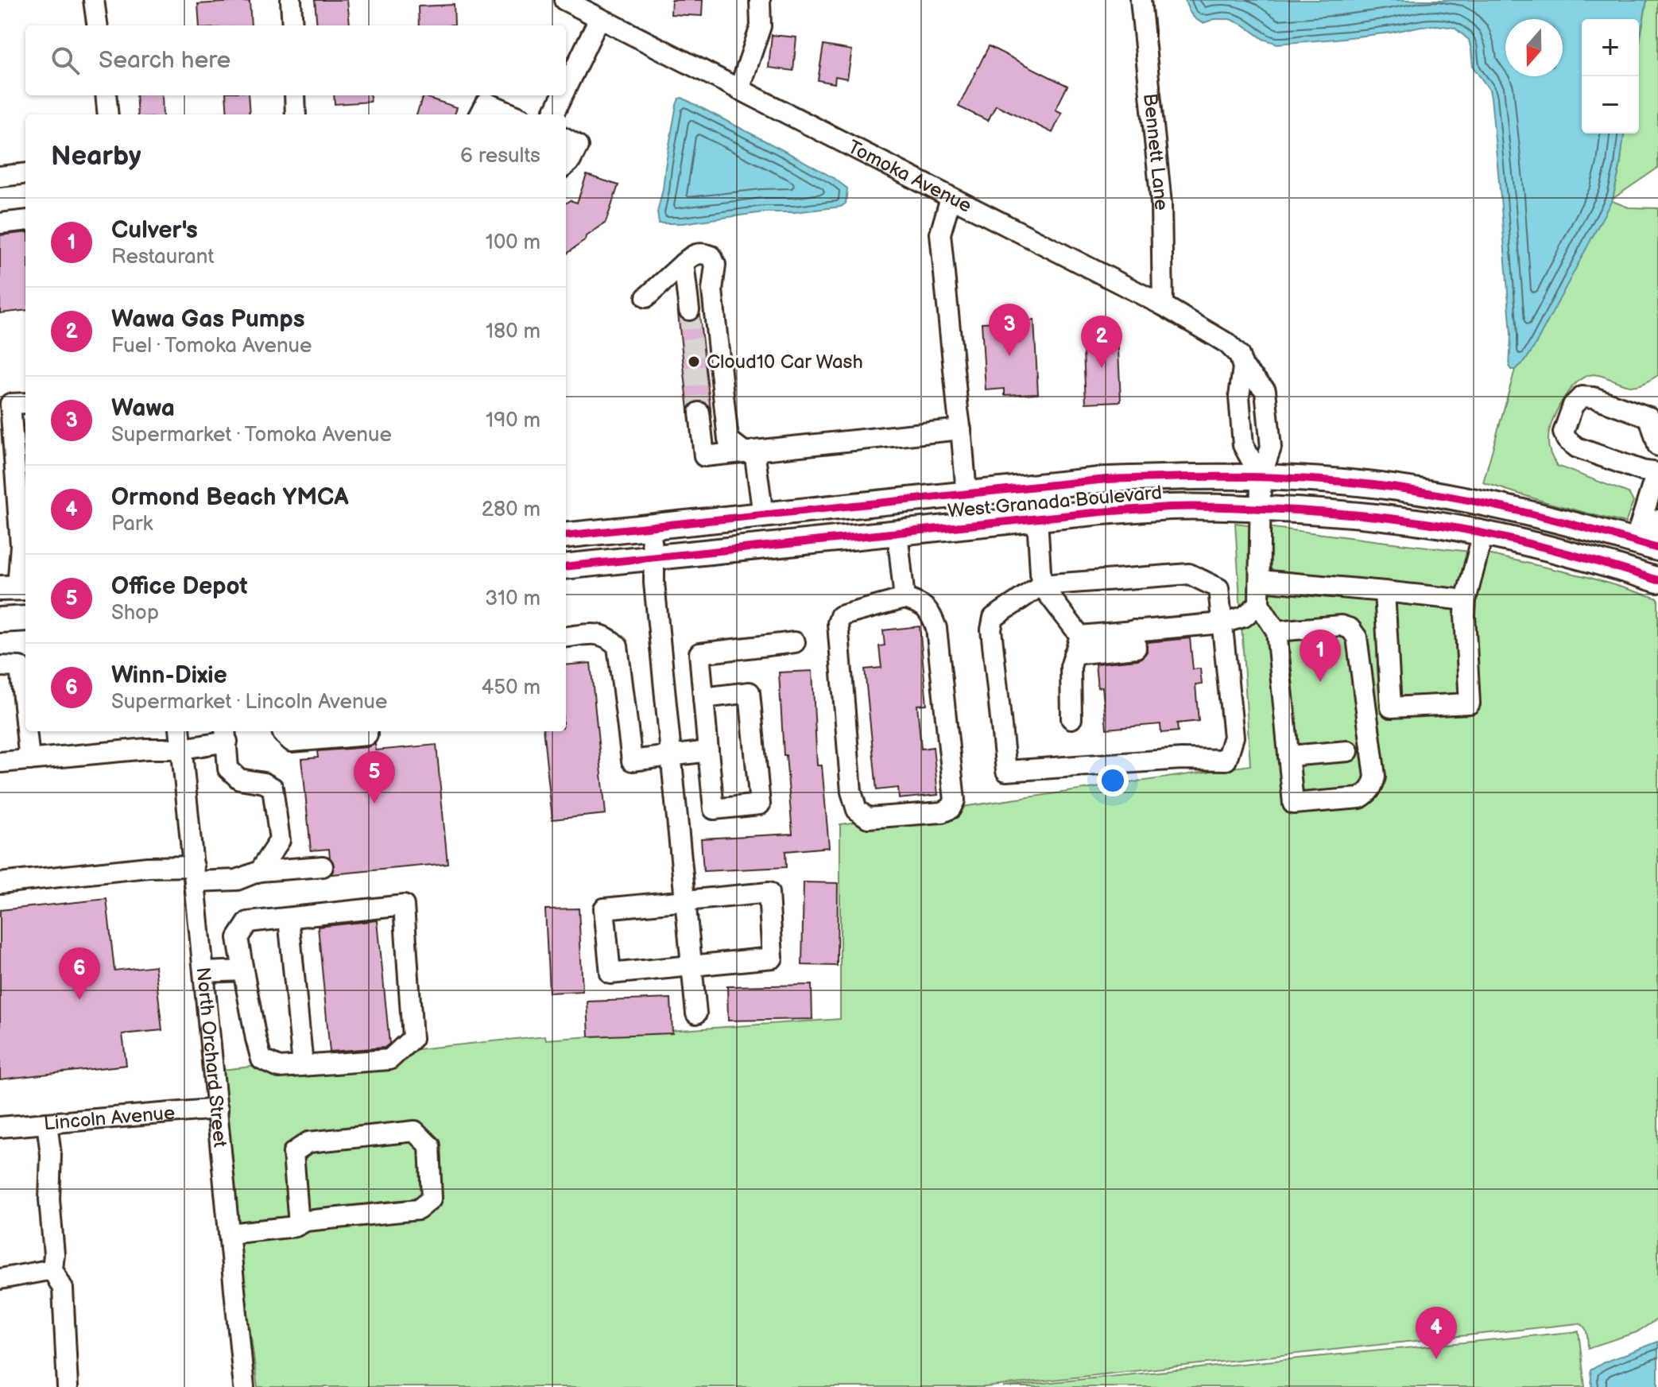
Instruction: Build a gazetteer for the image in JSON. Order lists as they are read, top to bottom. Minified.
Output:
{"streets":{"main road":["West Granada Boulevard"],"street":["Bennett Lane","Tomoka Avenue","North Orchard Street","Lincoln Avenue"]},"crossings":[["Bennett Lane","Tomoka Avenue"],["Tomoka Avenue","West Granada Boulevard"],["North Orchard Street","Lincoln Avenue"]],"places":["Cloud10 Car Wash"],"north":"bottom","page":{"map_buttons":["+","−"],"search":"Search here","heading":["Nearby","6 results"],"list":[{"mark":"1","name":"Culver's","note":"Restaurant","value":"100 m"},{"mark":"2","name":"Wawa Gas Pumps","note":"Fuel · Tomoka Avenue","value":"180 m"},{"mark":"3","name":"Wawa","note":"Supermarket · Tomoka Avenue","value":"190 m"},{"mark":"4","name":"Ormond Beach YMCA","note":"Park","value":"280 m"},{"mark":"5","name":"Office Depot","note":"Shop","value":"310 m"},{"mark":"6","name":"Winn-Dixie","note":"Supermarket · Lincoln Avenue","value":"450 m"}],"pins":["3","2","1","5","6","4"]}}
